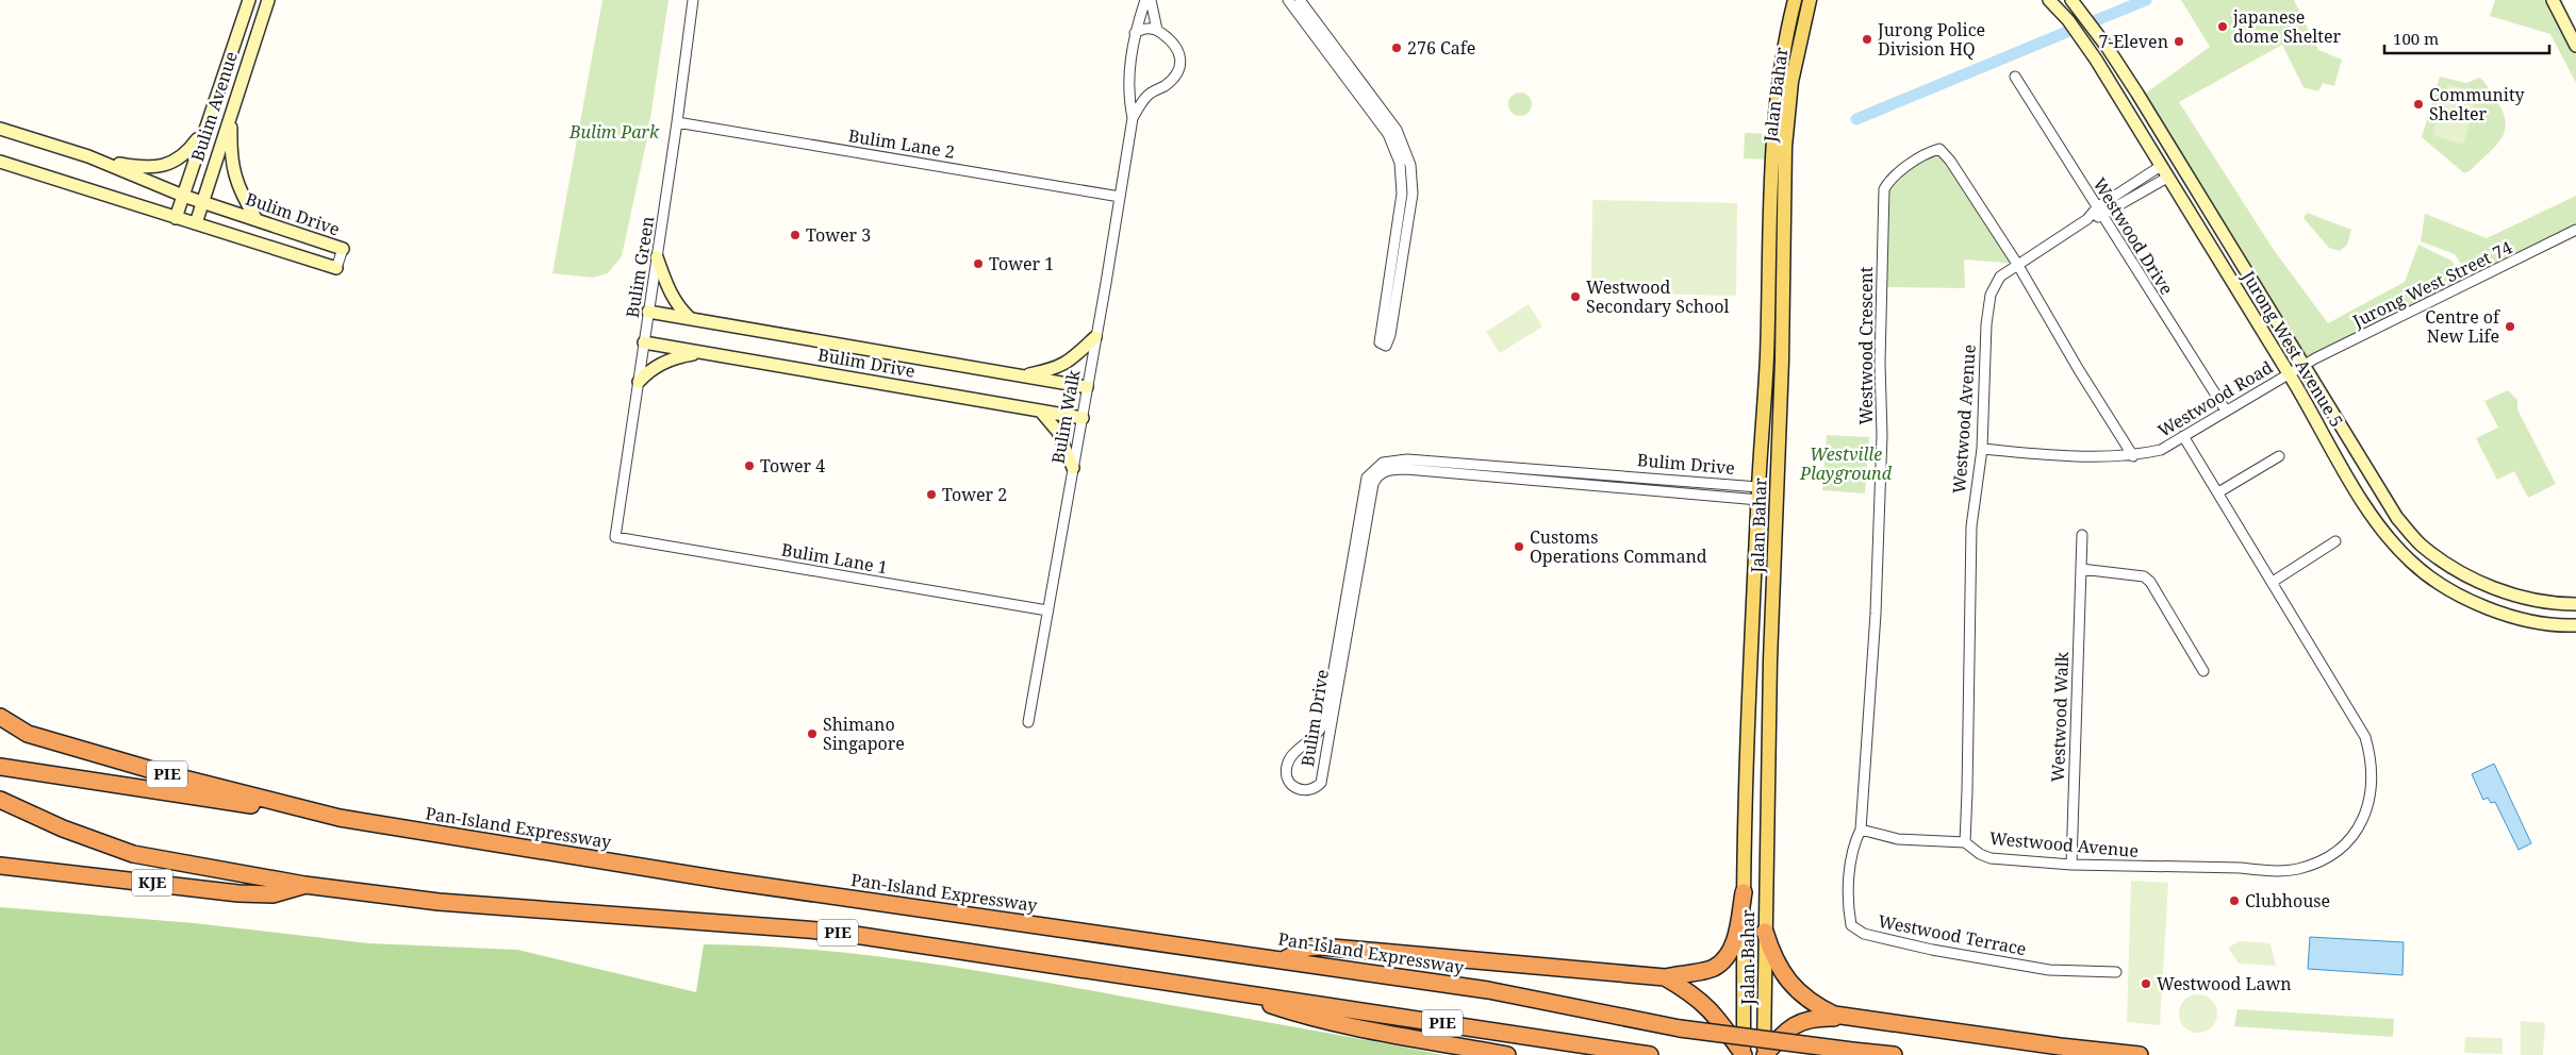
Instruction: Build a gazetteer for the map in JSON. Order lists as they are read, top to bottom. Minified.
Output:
{"streets":{"highway":["PIE","Pan-Island Expressway","KJE"],"main road":["Jalan Bahar"],"street":["Bulim Avenue","Bulim Lane 2","Bulim Drive","Westwood Drive","Bulim Green","Jurong West Street 74","Westwood Crescent","Jurong West Avenue 5","Westwood Road","Bulim Walk","Westwood Avenue","Bulim Lane 1","Westwood Walk","Westwood Terrace"]},"crossings":[["Jalan Bahar","Bulim Drive"],["Bulim Avenue","Bulim Drive"],["Bulim Lane 2","Bulim Green"],["Bulim Lane 2","Bulim Walk"],["Bulim Drive","Bulim Green"],["Bulim Drive","Bulim Walk"],["Westwood Drive","Westwood Road"],["Westwood Drive","Westwood Avenue"],["Bulim Green","Bulim Lane 1"],["Jurong West Street 74","Jurong West Avenue 5"],["Jurong West Street 74","Westwood Road"],["Westwood Crescent","Westwood Road"],["Westwood Crescent","Westwood Avenue"],["Westwood Crescent","Westwood Terrace"],["Jurong West Avenue 5","Westwood Road"],["Jurong West Avenue 5","Westwood Avenue"],["Westwood Road","Westwood Avenue"],["Bulim Walk","Bulim Lane 1"],["Westwood Avenue","Westwood Walk"],["PIE","KJE"]],"parks":["Bulim Park","Westville Playground"],"places":["japanese dome Shelter","Jurong Police Division HQ","7-Eleven","276 Cafe","Community Shelter","Tower 3","Tower 1","Westwood Secondary School","Centre of New Life","Tower 4","Tower 2","Customs Operations Command","Shimano Singapore","Clubhouse","Westwood Lawn"],"scale_bar":"100 m"}
